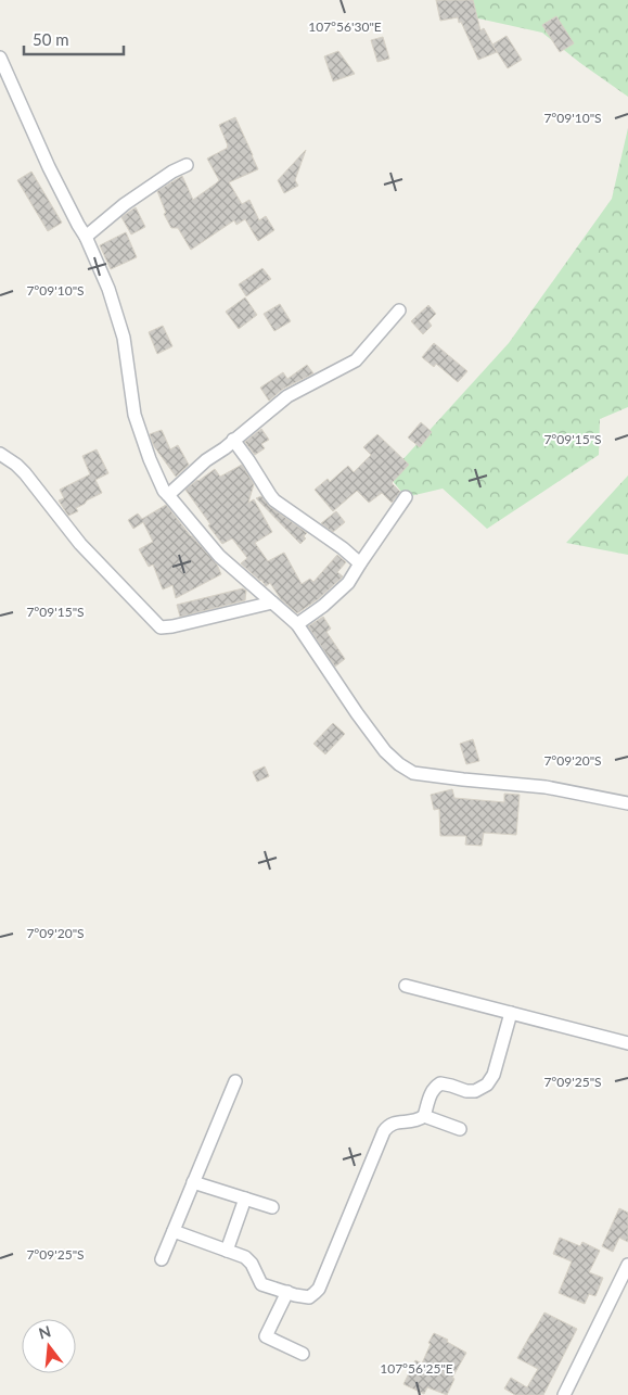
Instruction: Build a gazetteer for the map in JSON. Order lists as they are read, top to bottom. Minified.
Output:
{"scale_bar":"50 m","north":"top","coordinates":["107°56'30\"E","7°09'10\"S","7°09'15\"S","7°09'20\"S","7°09'25\"S","107°56'25\"E"]}
